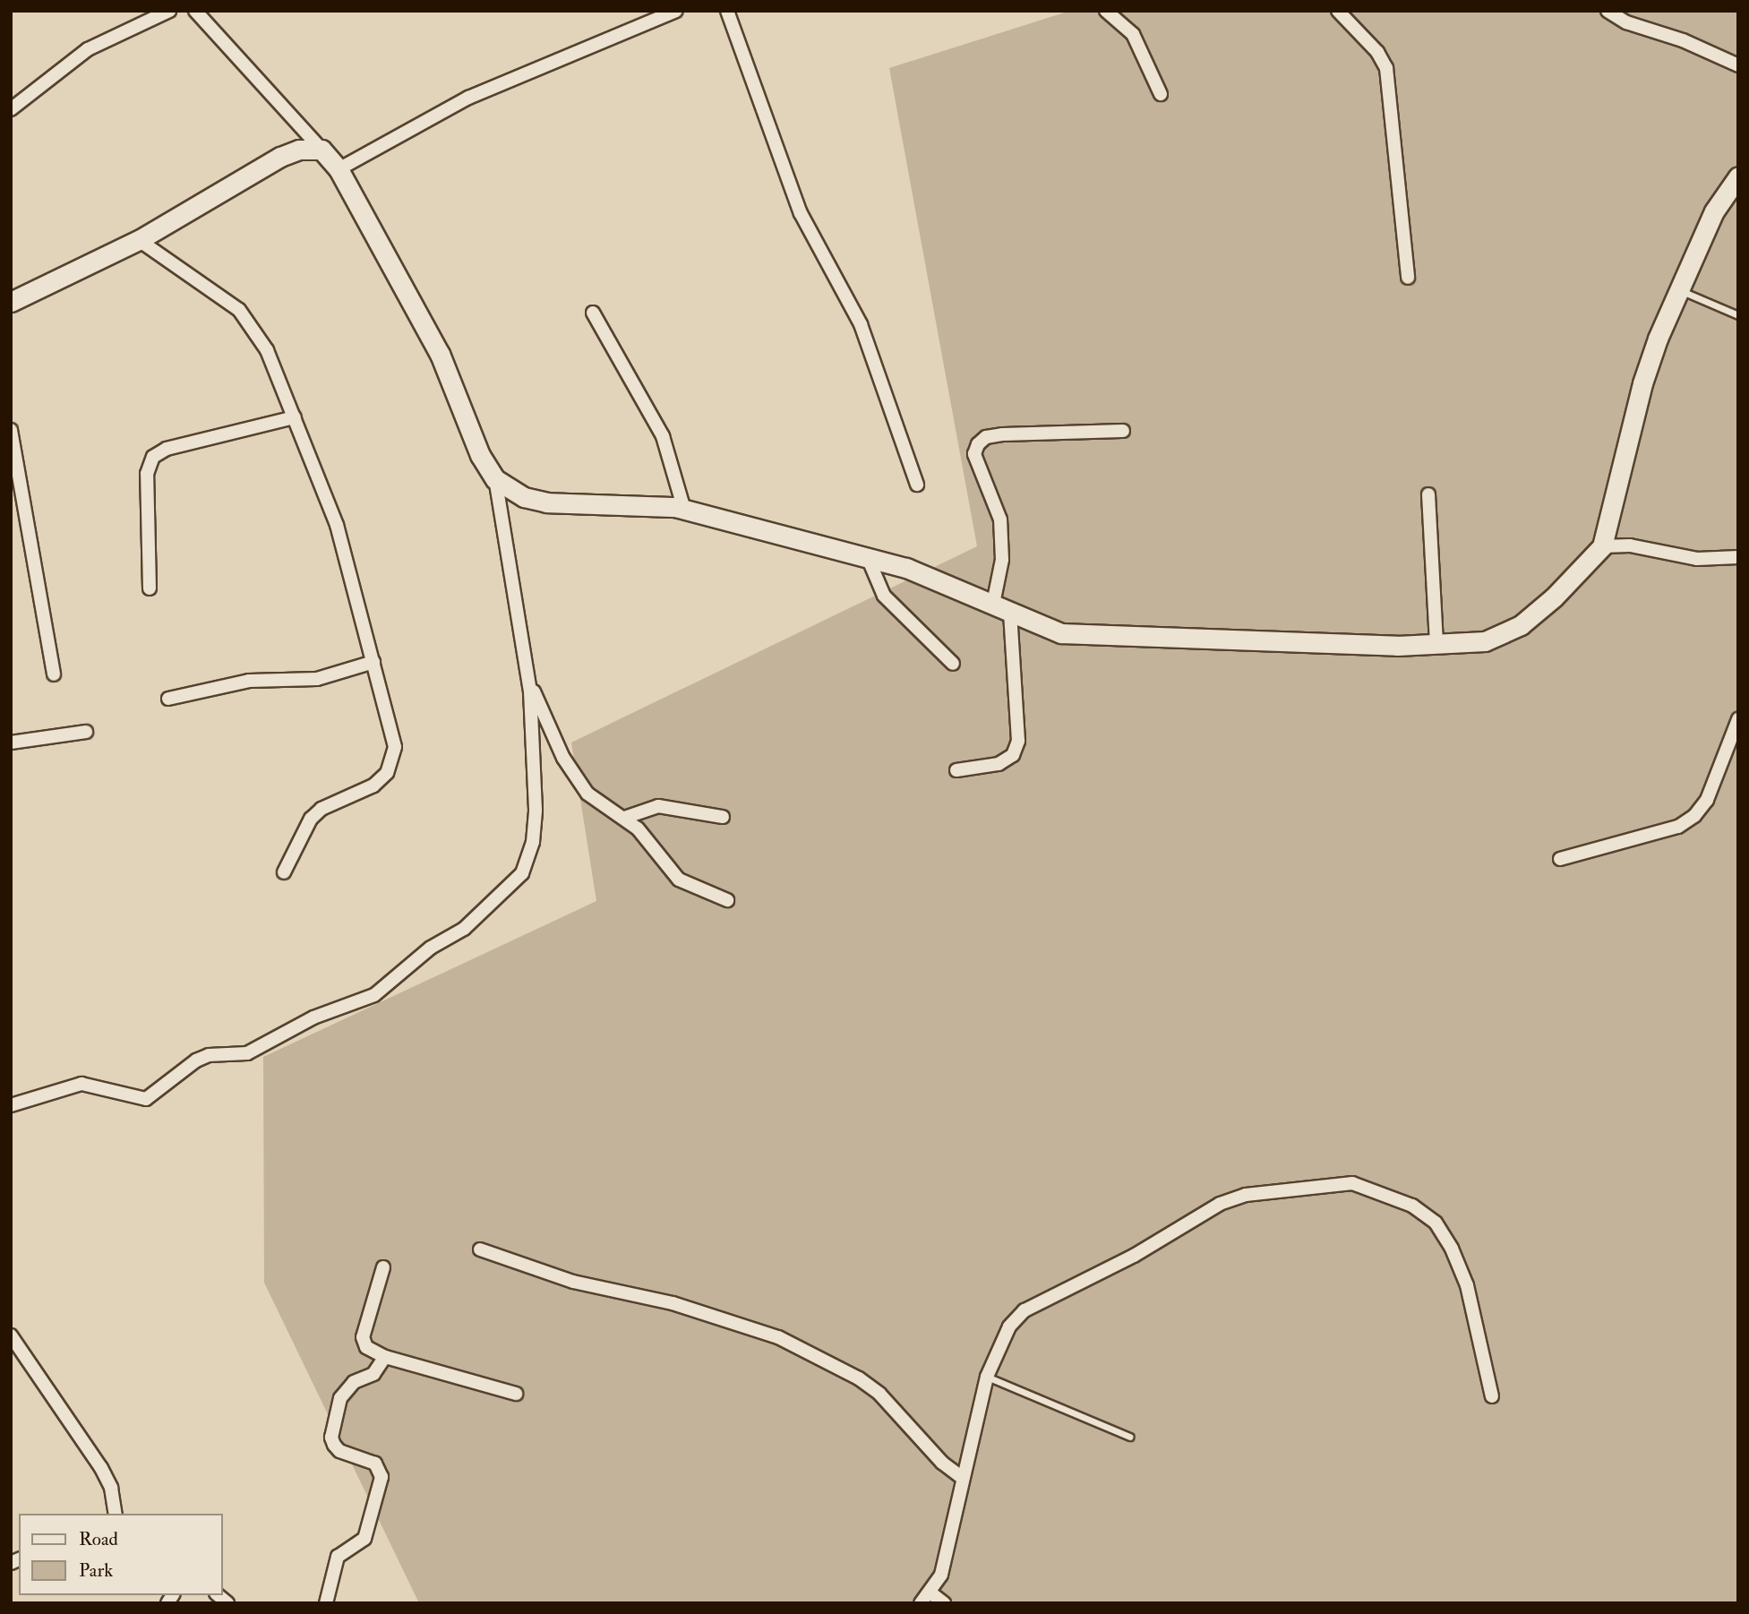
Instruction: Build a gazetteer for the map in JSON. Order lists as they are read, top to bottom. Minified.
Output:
{"legend":["Road","Park"]}
